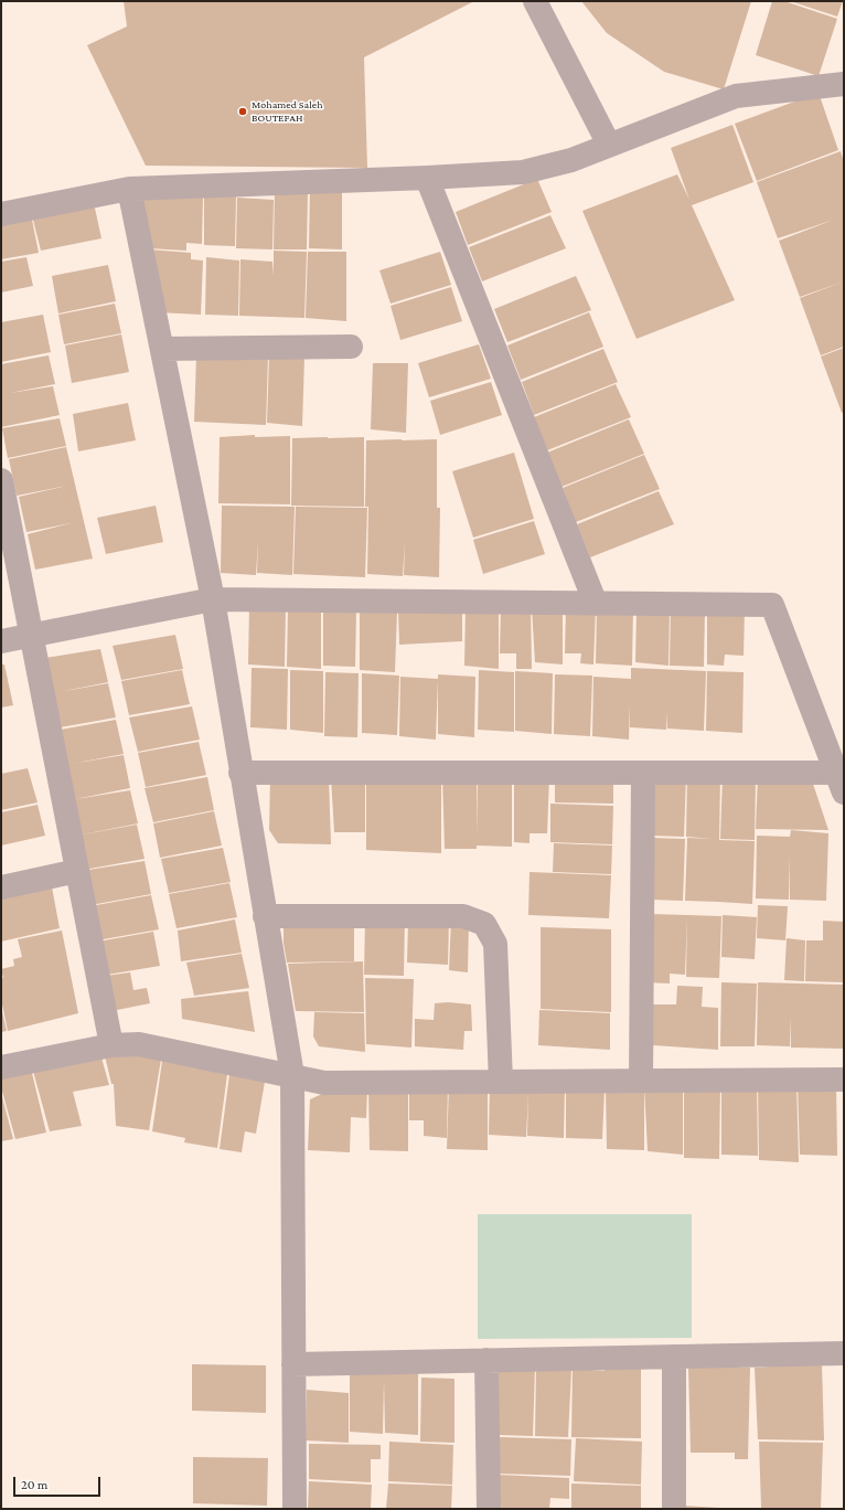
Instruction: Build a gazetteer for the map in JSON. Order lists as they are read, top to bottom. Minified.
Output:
{"places":["Mohamed Saleh BOUTEFAH"],"scale_bar":"20 m"}
